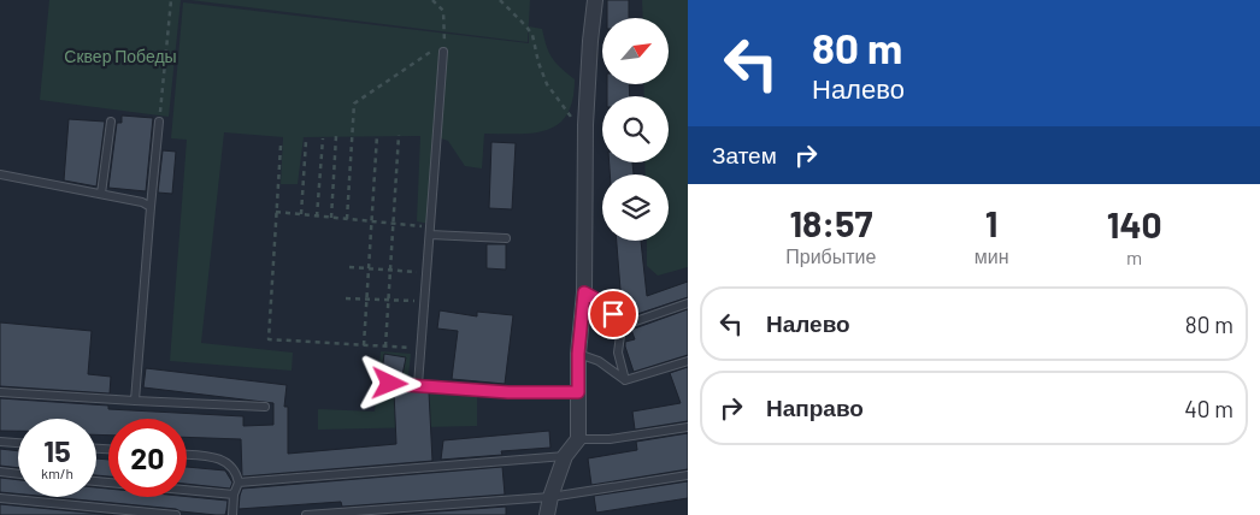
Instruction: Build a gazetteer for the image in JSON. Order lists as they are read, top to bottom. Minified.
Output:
{"parks":["Сквер Победы"],"north":"top right","page":{"turn":["80 m","Налево"],"then":"Затем","eta":["18:57","Прибытие","1","мин","140","m"],"list":[{"name":"Налево","value":"80 m"},{"name":"Направо","value":"40 m"}],"speed":"15 km/h","limit":"20"}}
